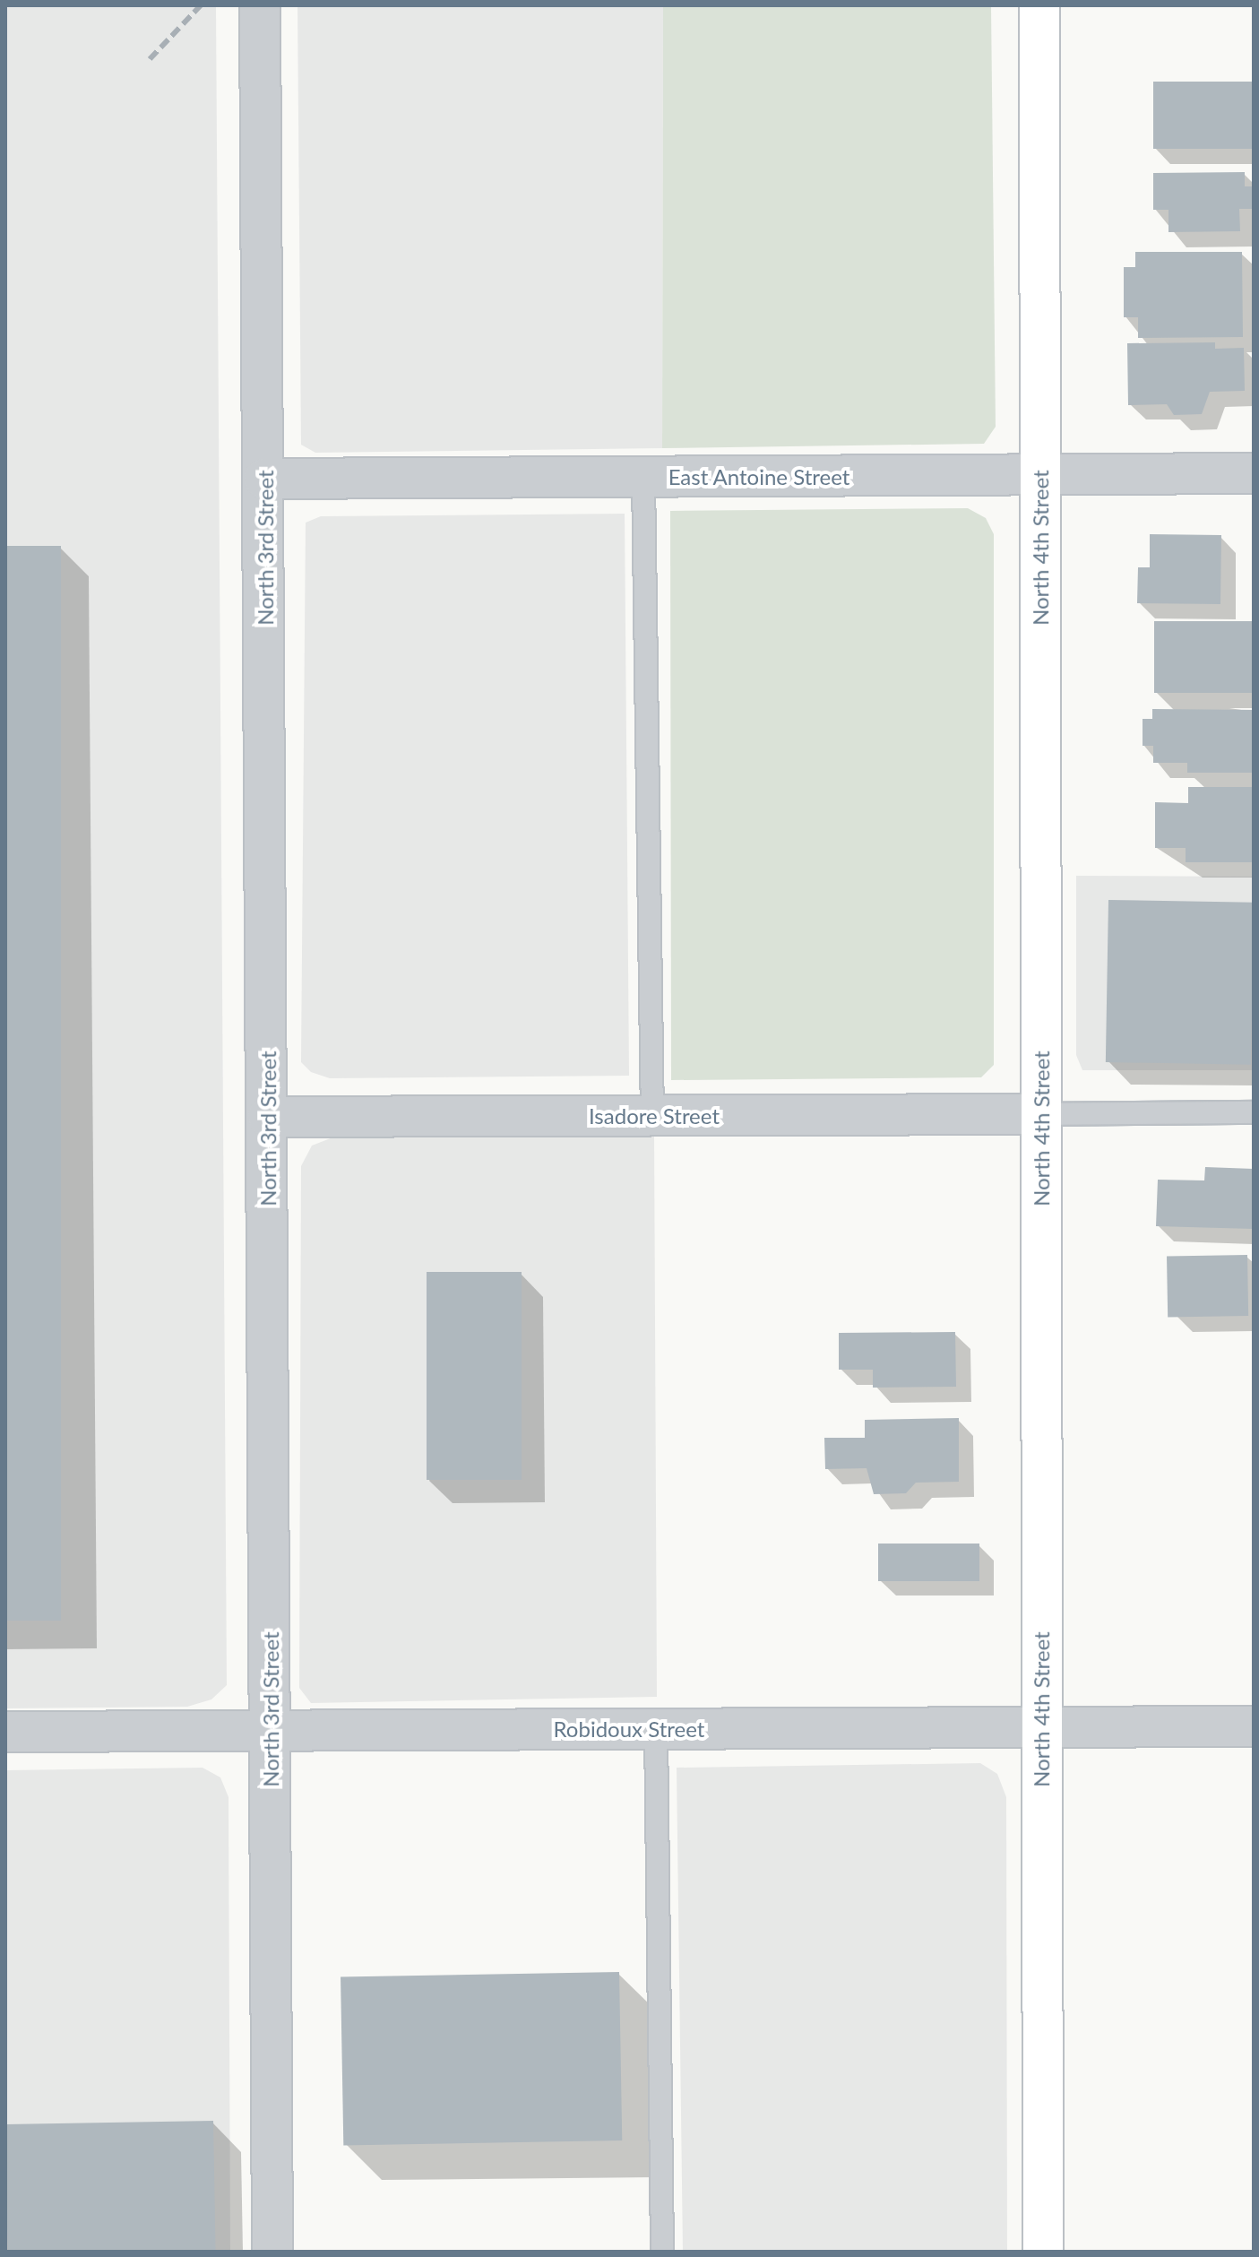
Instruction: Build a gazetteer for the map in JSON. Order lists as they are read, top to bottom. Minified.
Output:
{"streets":{"street":["East Antoine Street","North 3rd Street","North 4th Street","Isadore Street","Robidoux Street"]},"crossings":[["East Antoine Street","North 3rd Street"],["East Antoine Street","North 4th Street"],["North 3rd Street","Isadore Street"],["North 3rd Street","Robidoux Street"],["North 4th Street","Isadore Street"],["North 4th Street","Robidoux Street"]]}
